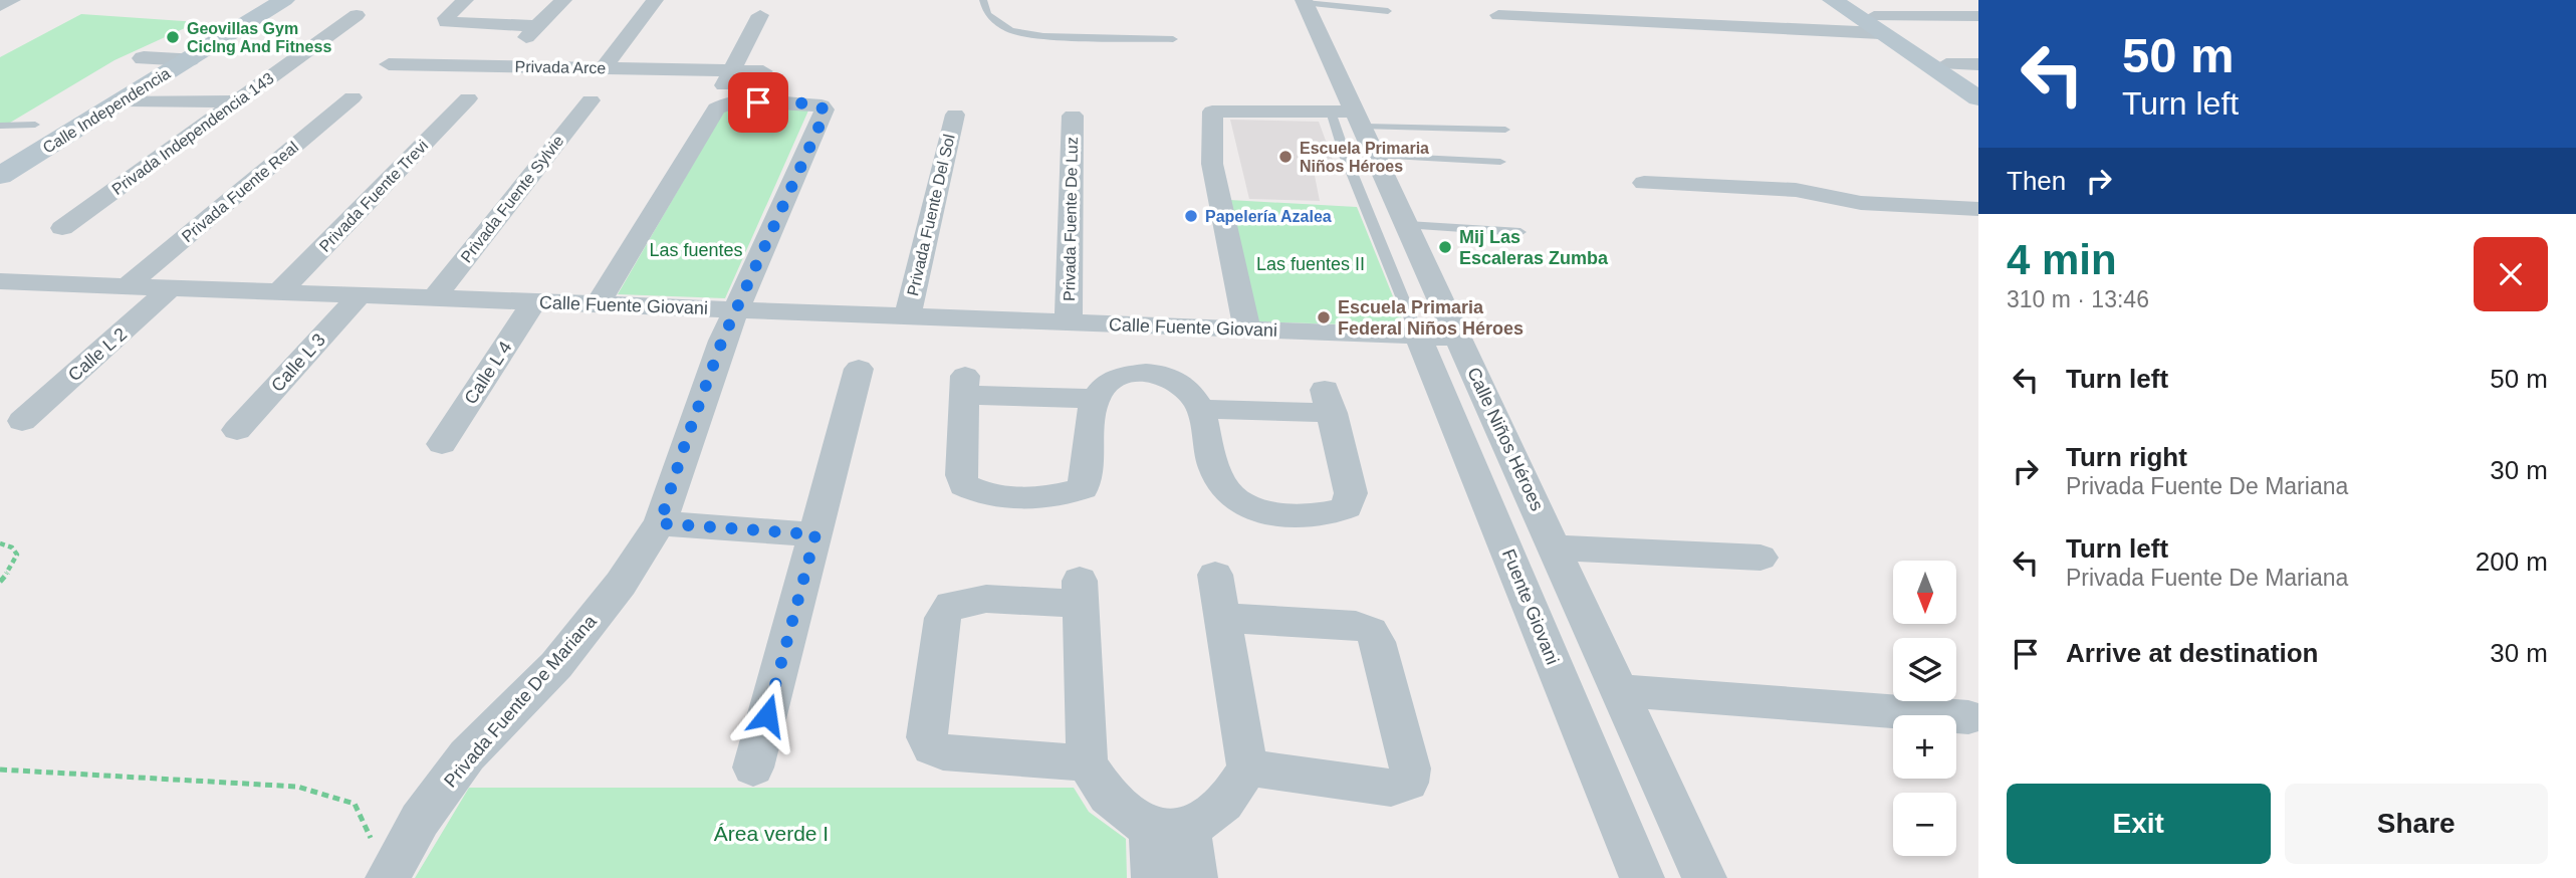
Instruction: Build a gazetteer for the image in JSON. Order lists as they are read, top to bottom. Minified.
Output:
{"streets":{"main road":["Calle Independencia"],"street":["Privada Arce","Privada Independencia 143","Privada Fuente Real","Privada Fuente Trevi","Privada Fuente Sylvie","Privada Fuente Del Sol","Privada Fuente De Luz","Calle Fuente Giovani","Calle L 2","Calle L 3","Calle L 4","Calle Niños Héroes","Fuente Giovani","Privada Fuente De Mariana"]},"crossings":[["Privada Arce","Privada Fuente De Mariana"],["Privada Fuente Real","Calle Fuente Giovani"],["Privada Fuente Trevi","Calle Fuente Giovani"],["Privada Fuente Sylvie","Calle Fuente Giovani"],["Privada Fuente Del Sol","Calle Fuente Giovani"],["Privada Fuente De Luz","Calle Fuente Giovani"],["Calle Fuente Giovani","Calle L 2"],["Calle Fuente Giovani","Calle L 3"],["Calle Fuente Giovani","Calle L 4"],["Calle Fuente Giovani","Calle Niños Héroes"],["Calle Fuente Giovani","Fuente Giovani"],["Calle Fuente Giovani","Privada Fuente De Mariana"]],"parks":["Las fuentes","Las fuentes II","Área verde I"],"places":["Geovillas Gym Ciclng And Fitness","Escuela Primaria Niños Héroes","Papelería Azalea","Mij Las Escaleras Zumba","Escuela Primaria Federal Niños Héroes"],"north":"bottom","page":{"turn":["50 m","Turn left"],"then":"Then","heading":["4 min","310 m · 13:46"],"list":[{"name":"Turn left","value":"50 m"},{"name":"Turn right","note":"Privada Fuente De Mariana","value":"30 m"},{"name":"Turn left","note":"Privada Fuente De Mariana","value":"200 m"},{"name":"Arrive at destination","value":"30 m"}],"map_buttons":["+","−"],"buttons":["Exit","Share"]}}
